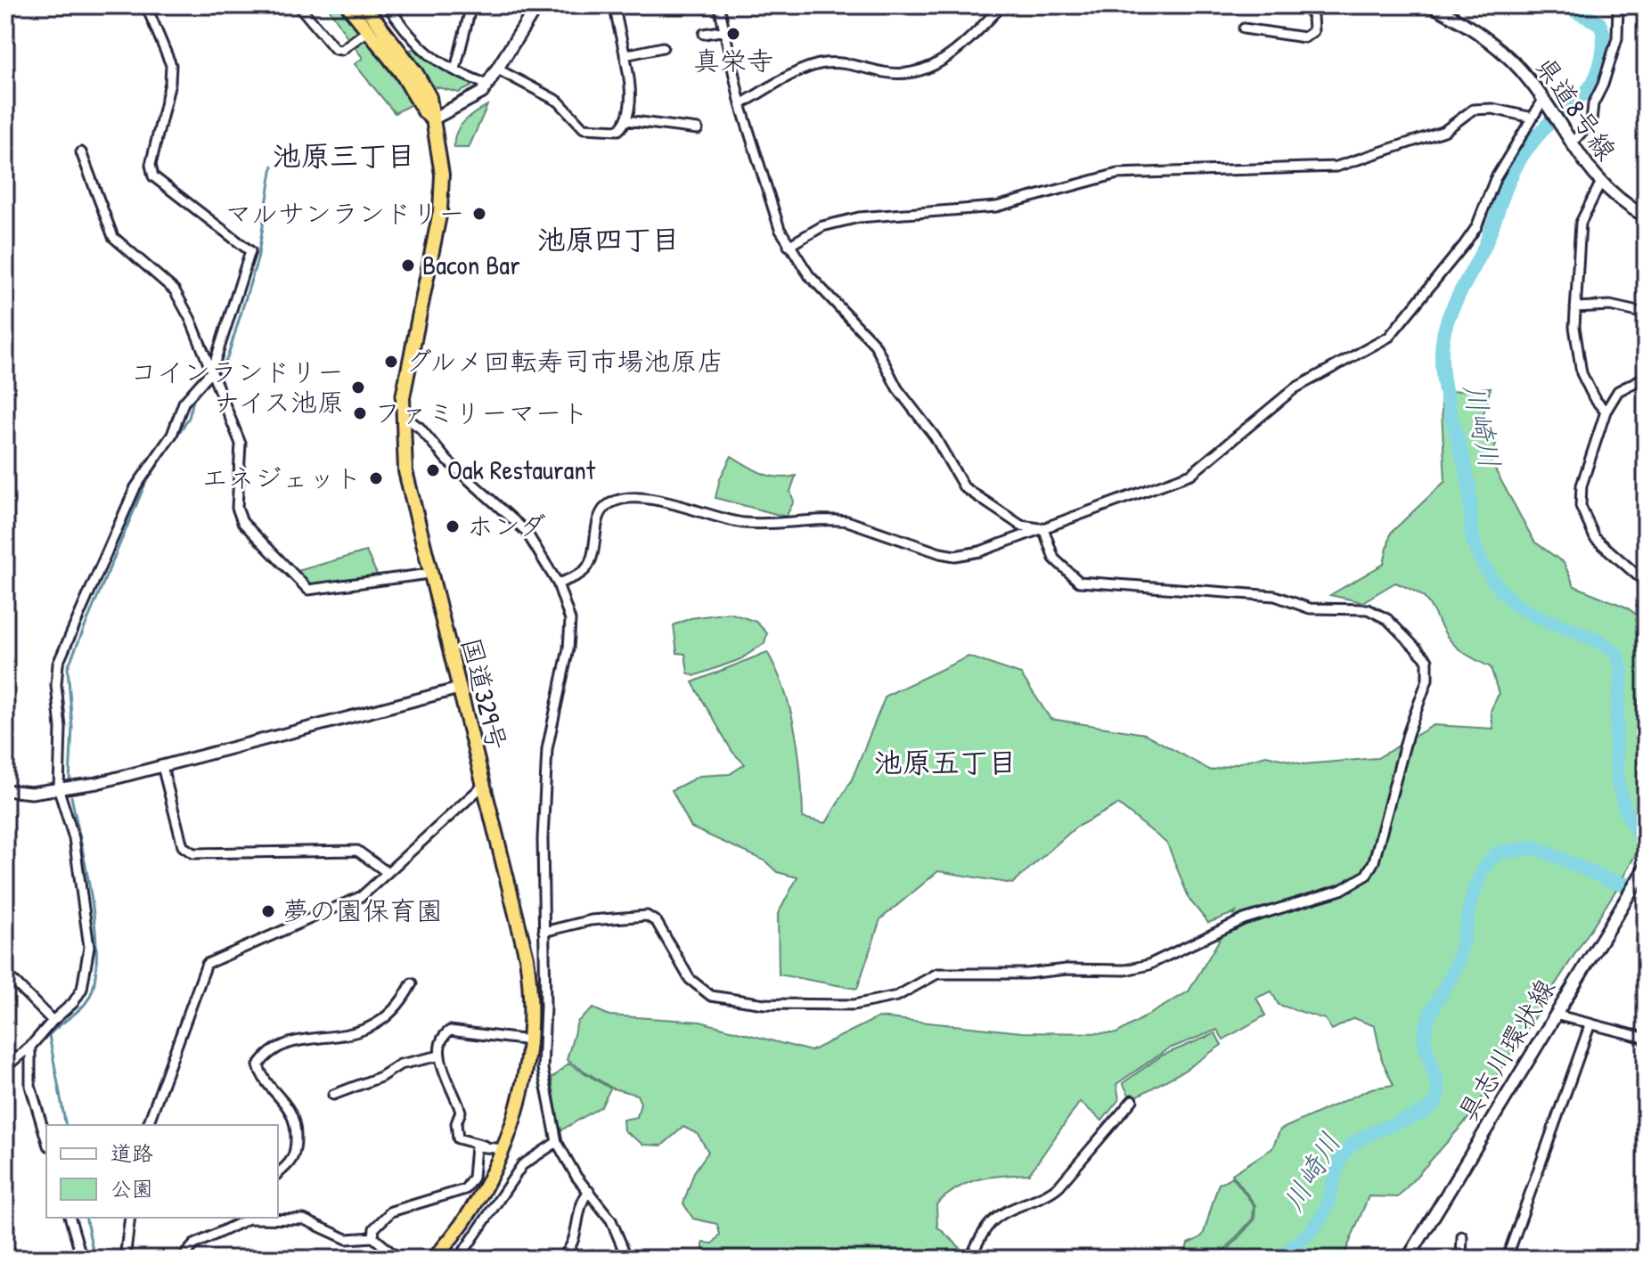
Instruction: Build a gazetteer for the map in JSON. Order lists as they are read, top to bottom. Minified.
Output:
{"streets":{"highway":["国道329号"],"main road":["県道8号線","具志川環状線"]},"districts":["池原三丁目","池原四丁目","池原五丁目"],"water":["川崎川"],"places":["真栄寺","マルサンランドリー","Bacon Bar","グルメ回転寿司市場池原店","コインランドリー ナイス池原","ファミリーマート","Oak Restaurant","エネジェット","ホンダ","夢の園保育園"],"legend":["道路","公園"]}
